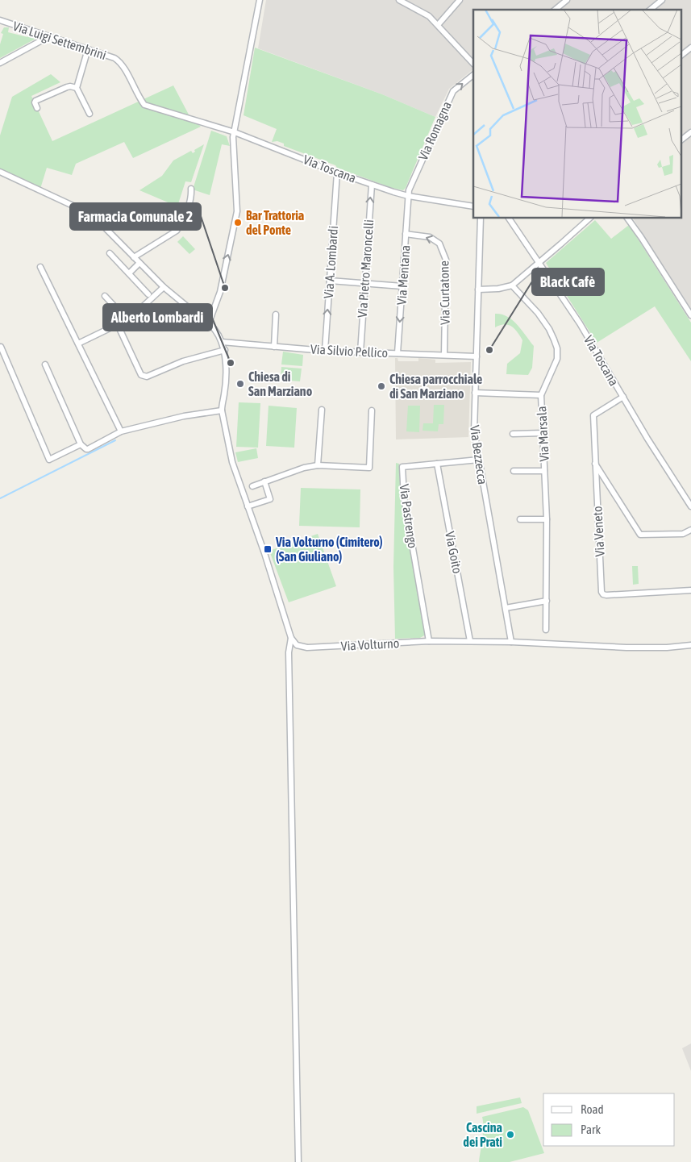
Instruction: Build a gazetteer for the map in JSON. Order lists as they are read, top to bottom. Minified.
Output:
{"streets":{"street":["Via Luigi Settembrini","Via Romagna","Via Toscana","Via A. Lombardi","Via Pietro Maroncelli","Via Mentana","Via Curtatone","Via Silvio Pellico","Via Marsala","Via Bezzecca","Via Pastrengo","Via Veneto","Via Goito","Via Volturno"]},"crossings":[["Via Luigi Settembrini","Via Toscana"],["Via Romagna","Via Toscana"],["Via Romagna","Via Mentana"],["Via Toscana","Via A. Lombardi"],["Via Toscana","Via Pietro Maroncelli"],["Via Toscana","Via Mentana"],["Via Toscana","Via Veneto"],["Via A. Lombardi","Via Silvio Pellico"],["Via Pietro Maroncelli","Via Silvio Pellico"],["Via Mentana","Via Curtatone"],["Via Mentana","Via Silvio Pellico"],["Via Curtatone","Via Silvio Pellico"],["Via Silvio Pellico","Via Bezzecca"],["Via Bezzecca","Via Pastrengo"],["Via Bezzecca","Via Volturno"],["Via Pastrengo","Via Goito"],["Via Pastrengo","Via Volturno"],["Via Goito","Via Volturno"]],"one_way":["Via Romagna","Via A. Lombardi","Via Pietro Maroncelli","Via Mentana","Via Curtatone"],"places":{"other":["Bar Trattoria del Ponte","Farmacia Comunale 2","Black Cafè","Alberto Lombardi","Chiesa di San Marziano","Chiesa parrocchiale di San Marziano","Cascina dei Prati"],"transit":["Via Volturno (Cimitero) (San Giuliano)"]},"legend":["Road","Park"]}
